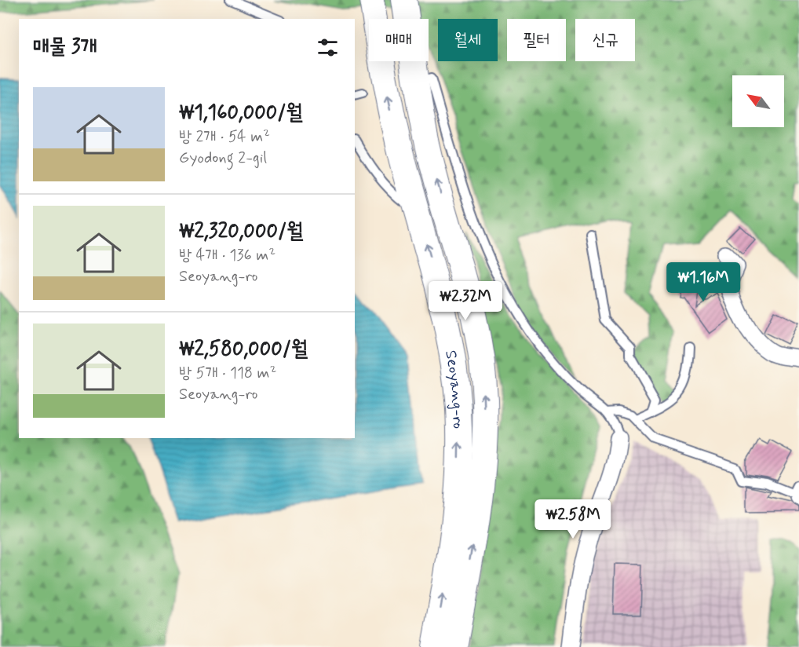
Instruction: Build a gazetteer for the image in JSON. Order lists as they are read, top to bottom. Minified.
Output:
{"streets":{"main road":["Seoyang-ro"]},"one_way":["Seoyang-ro"],"north":"top left","page":{"chip":["매매","월세","필터","신규"],"heading":"매물 3개","list":[{"name":"₩1,160,000/월","note":"방 2개 · 54 m² · Gyodong 2-gil"},{"name":"₩2,320,000/월","note":"방 4개 · 136 m² · Seoyang-ro"},{"name":"₩2,580,000/월","note":"방 5개 · 118 m² · Seoyang-ro"}],"price":["₩1.16M","₩2.32M","₩2.58M"]}}
